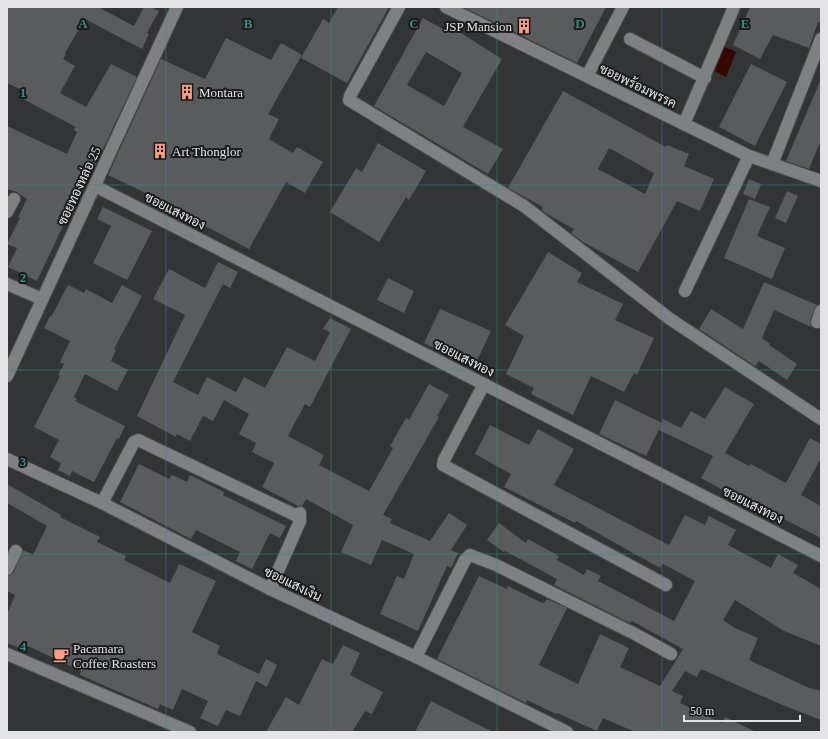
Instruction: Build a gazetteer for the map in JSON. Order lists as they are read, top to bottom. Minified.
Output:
{"streets":{"street":["ซอยพร้อมพรรค","ซอยทองหล่อ 25","ซอยแสงทอง","ซอยแสงเงิน"]},"crossings":[["ซอยทองหล่อ 25","ซอยแสงทอง"]],"places":{"building":["JSP Mansion","Montara","Art Thonglor"],"cafe":["Pacamara Coffee Roasters"]},"scale_bar":"50 m","grid":{"columns":["A","B","C","D","E"],"rows":["1","2","3","4"]}}
